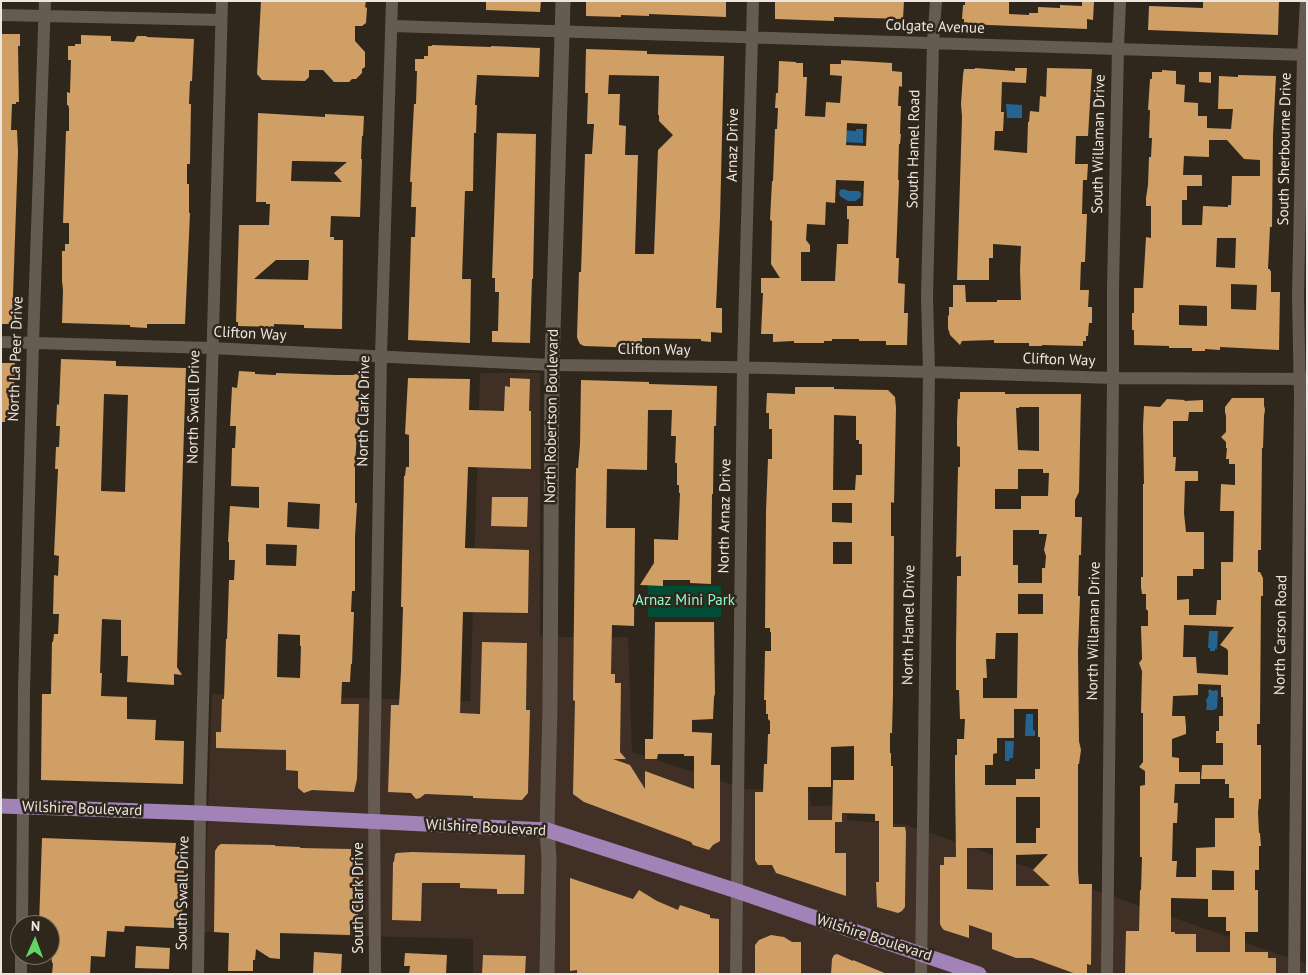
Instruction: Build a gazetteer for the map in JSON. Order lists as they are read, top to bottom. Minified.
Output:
{"streets":{"main road":["North Robertson Boulevard","Wilshire Boulevard"],"street":["Colgate Avenue","South Willaman Drive","Arnaz Drive","South Hamel Road","South Sherbourne Drive","Clifton Way","North La Peer Drive","North Swall Drive","North Clark Drive","North Arnaz Drive","North Hamel Drive","North Willaman Drive","North Carson Road","South Swall Drive","South Clark Drive"]},"crossings":[["Colgate Avenue","South Willaman Drive"],["Colgate Avenue","Arnaz Drive"],["Colgate Avenue","South Hamel Road"],["Colgate Avenue","South Sherbourne Drive"],["Colgate Avenue","North Clark Drive"],["Colgate Avenue","North Robertson Boulevard"],["South Willaman Drive","North Willaman Drive"],["Arnaz Drive","North Arnaz Drive"],["South Hamel Road","North Hamel Drive"],["South Sherbourne Drive","North Carson Road"],["Clifton Way","North La Peer Drive"],["Clifton Way","North Swall Drive"],["Clifton Way","North Clark Drive"],["Clifton Way","North Robertson Boulevard"],["Clifton Way","North Arnaz Drive"],["Clifton Way","North Hamel Drive"],["Clifton Way","North Willaman Drive"],["Clifton Way","North Carson Road"],["North La Peer Drive","Wilshire Boulevard"],["North Swall Drive","Wilshire Boulevard"],["North Swall Drive","South Swall Drive"],["North Clark Drive","Wilshire Boulevard"],["North Clark Drive","South Clark Drive"],["North Robertson Boulevard","Wilshire Boulevard"],["North Arnaz Drive","Wilshire Boulevard"],["North Hamel Drive","Wilshire Boulevard"],["Wilshire Boulevard","South Swall Drive"],["Wilshire Boulevard","South Clark Drive"]],"parks":["Arnaz Mini Park"],"north":"top"}
